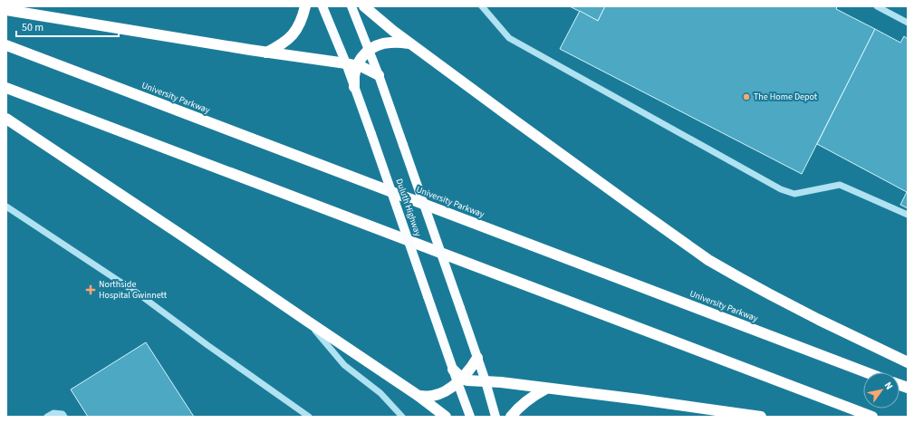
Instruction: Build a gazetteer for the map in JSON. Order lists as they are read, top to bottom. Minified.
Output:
{"streets":{"highway":["University Parkway"],"main road":["Duluth Highway"]},"places":{"other":["The Home Depot"],"health":["Northside Hospital Gwinnett"]},"scale_bar":"50 m","north":"top right"}
